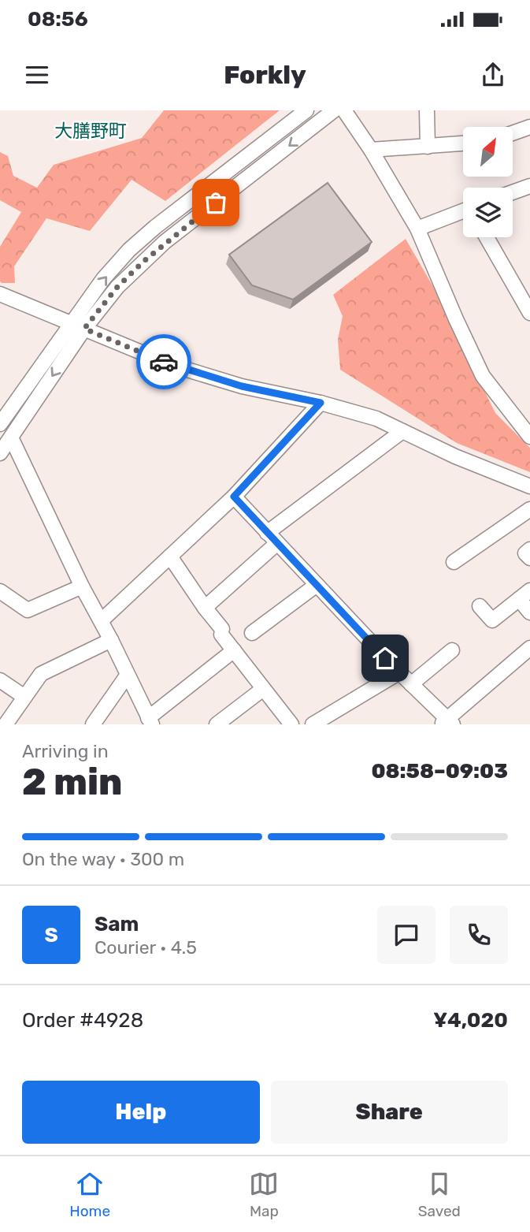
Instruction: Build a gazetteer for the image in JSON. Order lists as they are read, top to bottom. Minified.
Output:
{"districts":["大膳野町"],"north":"top right","page":{"status":"08:56","header":"Forkly","heading":["2 min","Arriving in","08:58–09:03"],"panel":["Sam","Courier · 4.5","Order #4928","¥4,020"],"bar":"On the way · 300 m","round":"S","buttons":["Help","Share"],"tabs":["Home","Map","Saved"]}}
